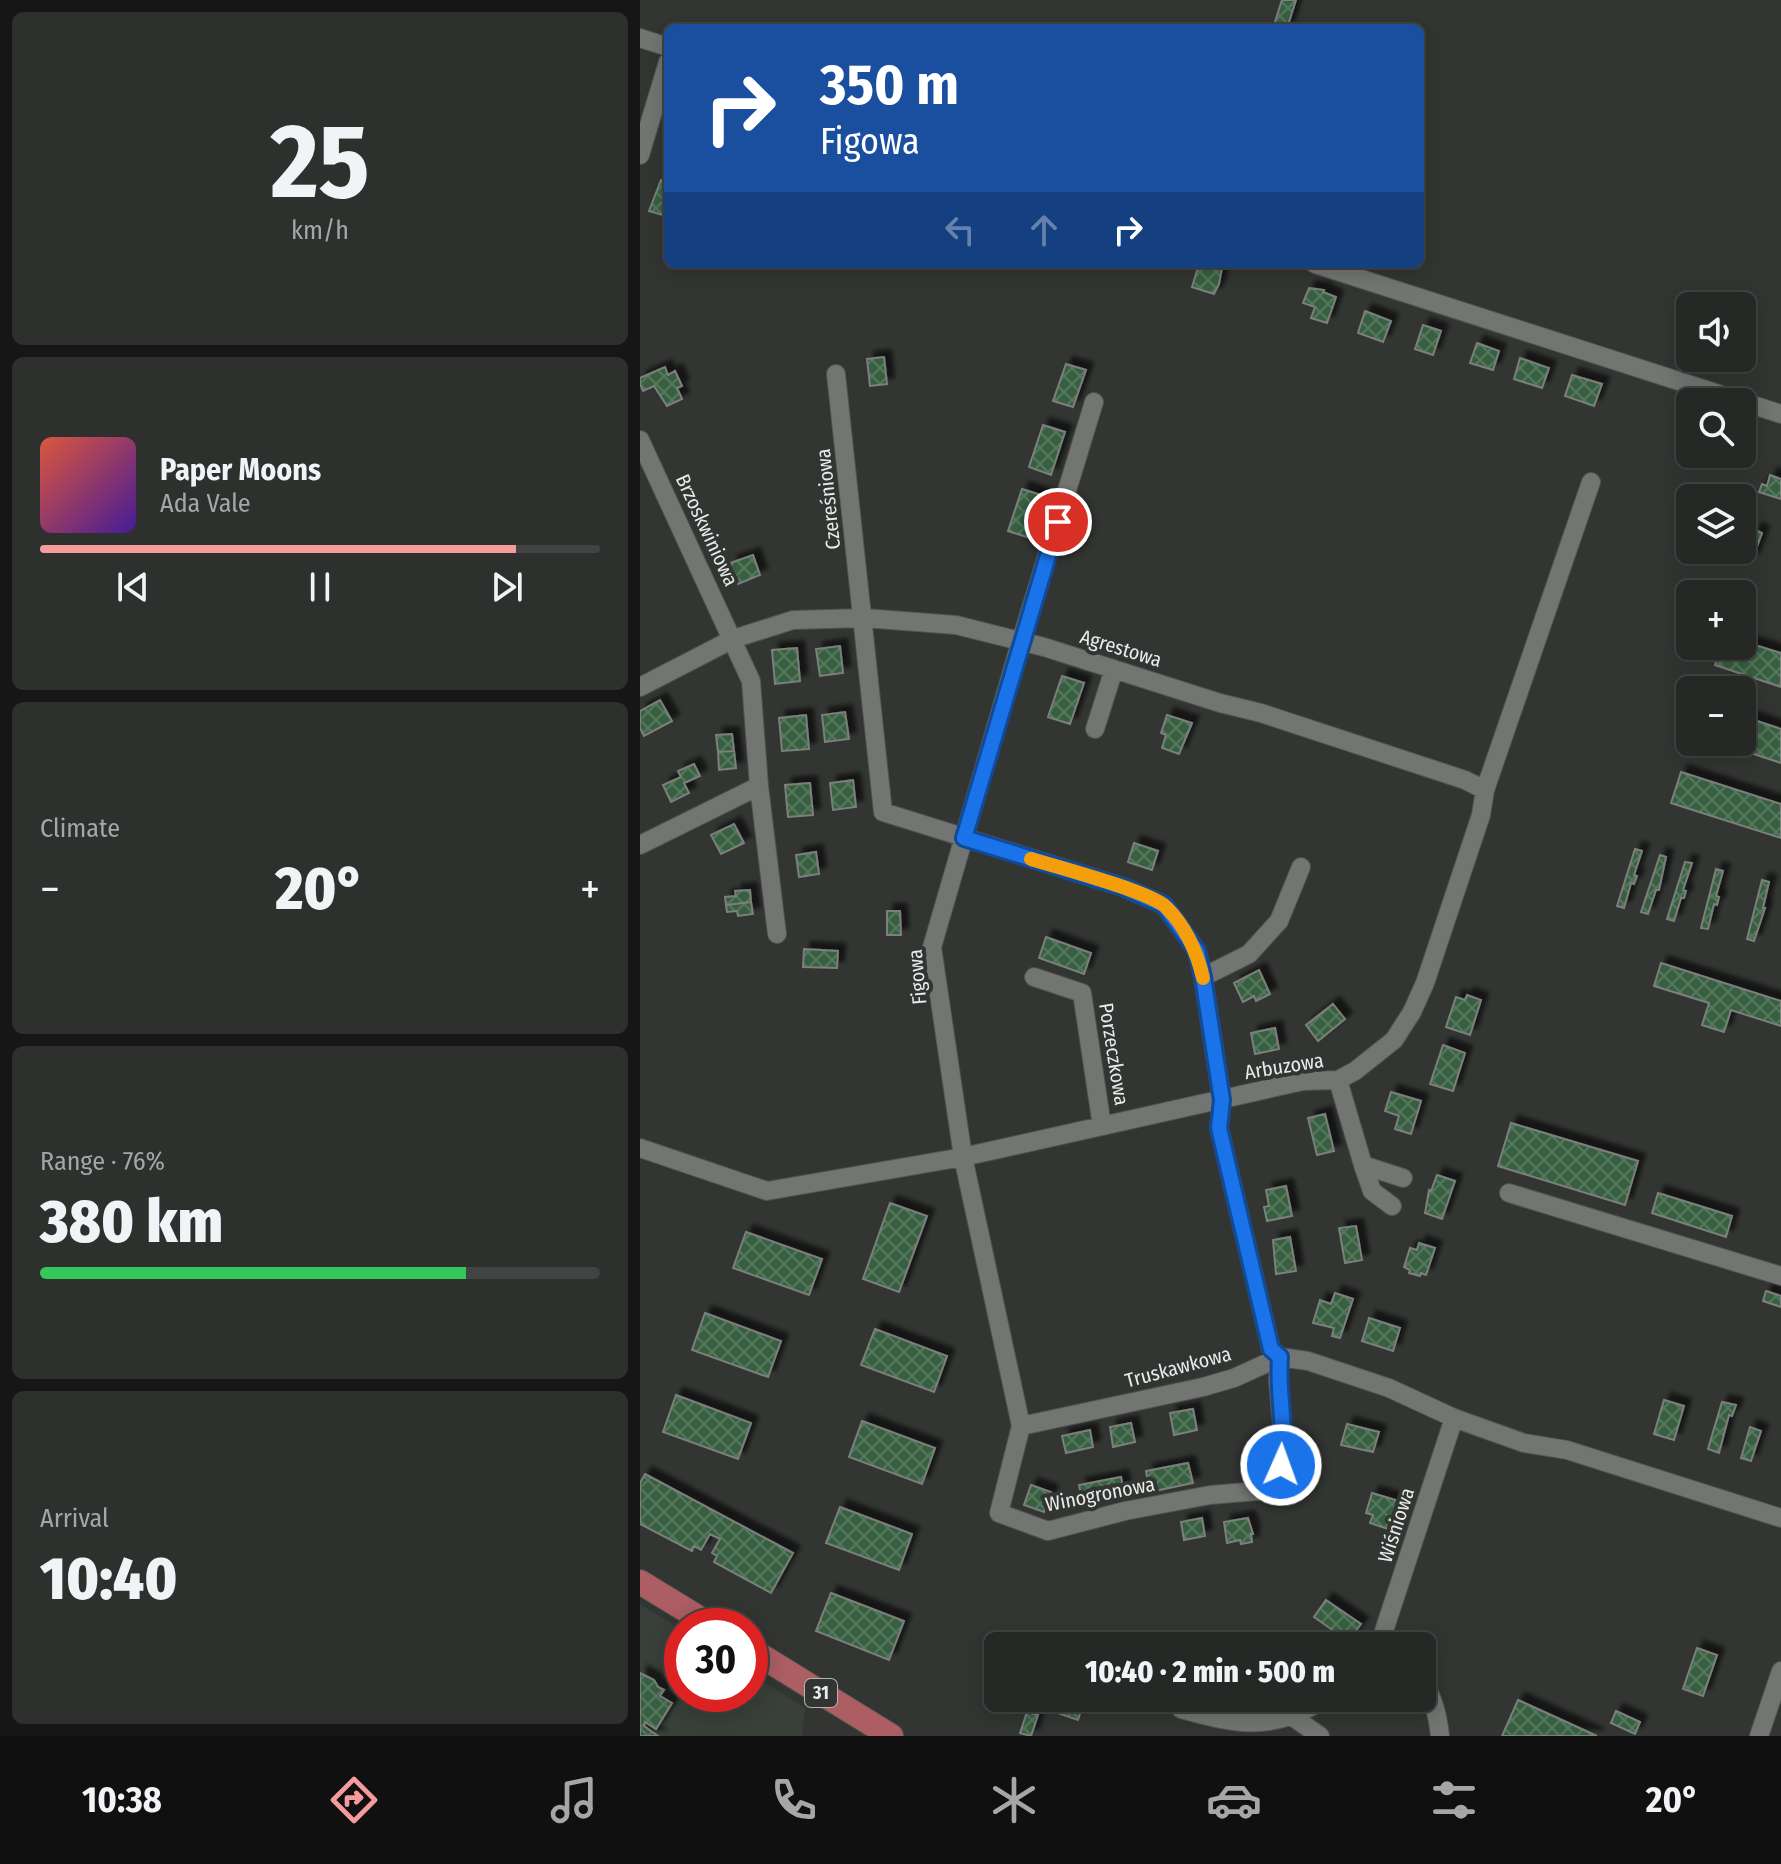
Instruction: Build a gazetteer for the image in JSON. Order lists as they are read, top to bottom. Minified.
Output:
{"streets":{"main road":["31"],"street":["Czereśniowa","Brzoskwiniowa","Agrestowa","Figowa","Porzeczkowa","Arbuzowa","Truskawkowa","Winogronowa","Wiśniowa"]},"crossings":[["Czereśniowa","Agrestowa"],["Czereśniowa","Figowa"],["Brzoskwiniowa","Agrestowa"],["Agrestowa","Figowa"],["Agrestowa","Arbuzowa"],["Figowa","Arbuzowa"],["Figowa","Truskawkowa"],["Figowa","Winogronowa"],["Porzeczkowa","Arbuzowa"],["Truskawkowa","Winogronowa"]],"page":{"tile":[["25","km/h"],"Climate",["Range · 76%","380 km"],["Arrival","10:40"]],"turn":["350 m","Figowa"],"map_buttons":["+","−"],"song":["Paper Moons","Ada Vale"],"heat":["−","20°","+"],"limit":"30","trip":"10:40 · 2 min · 500 m","tabs":["10:38","20°"]}}
